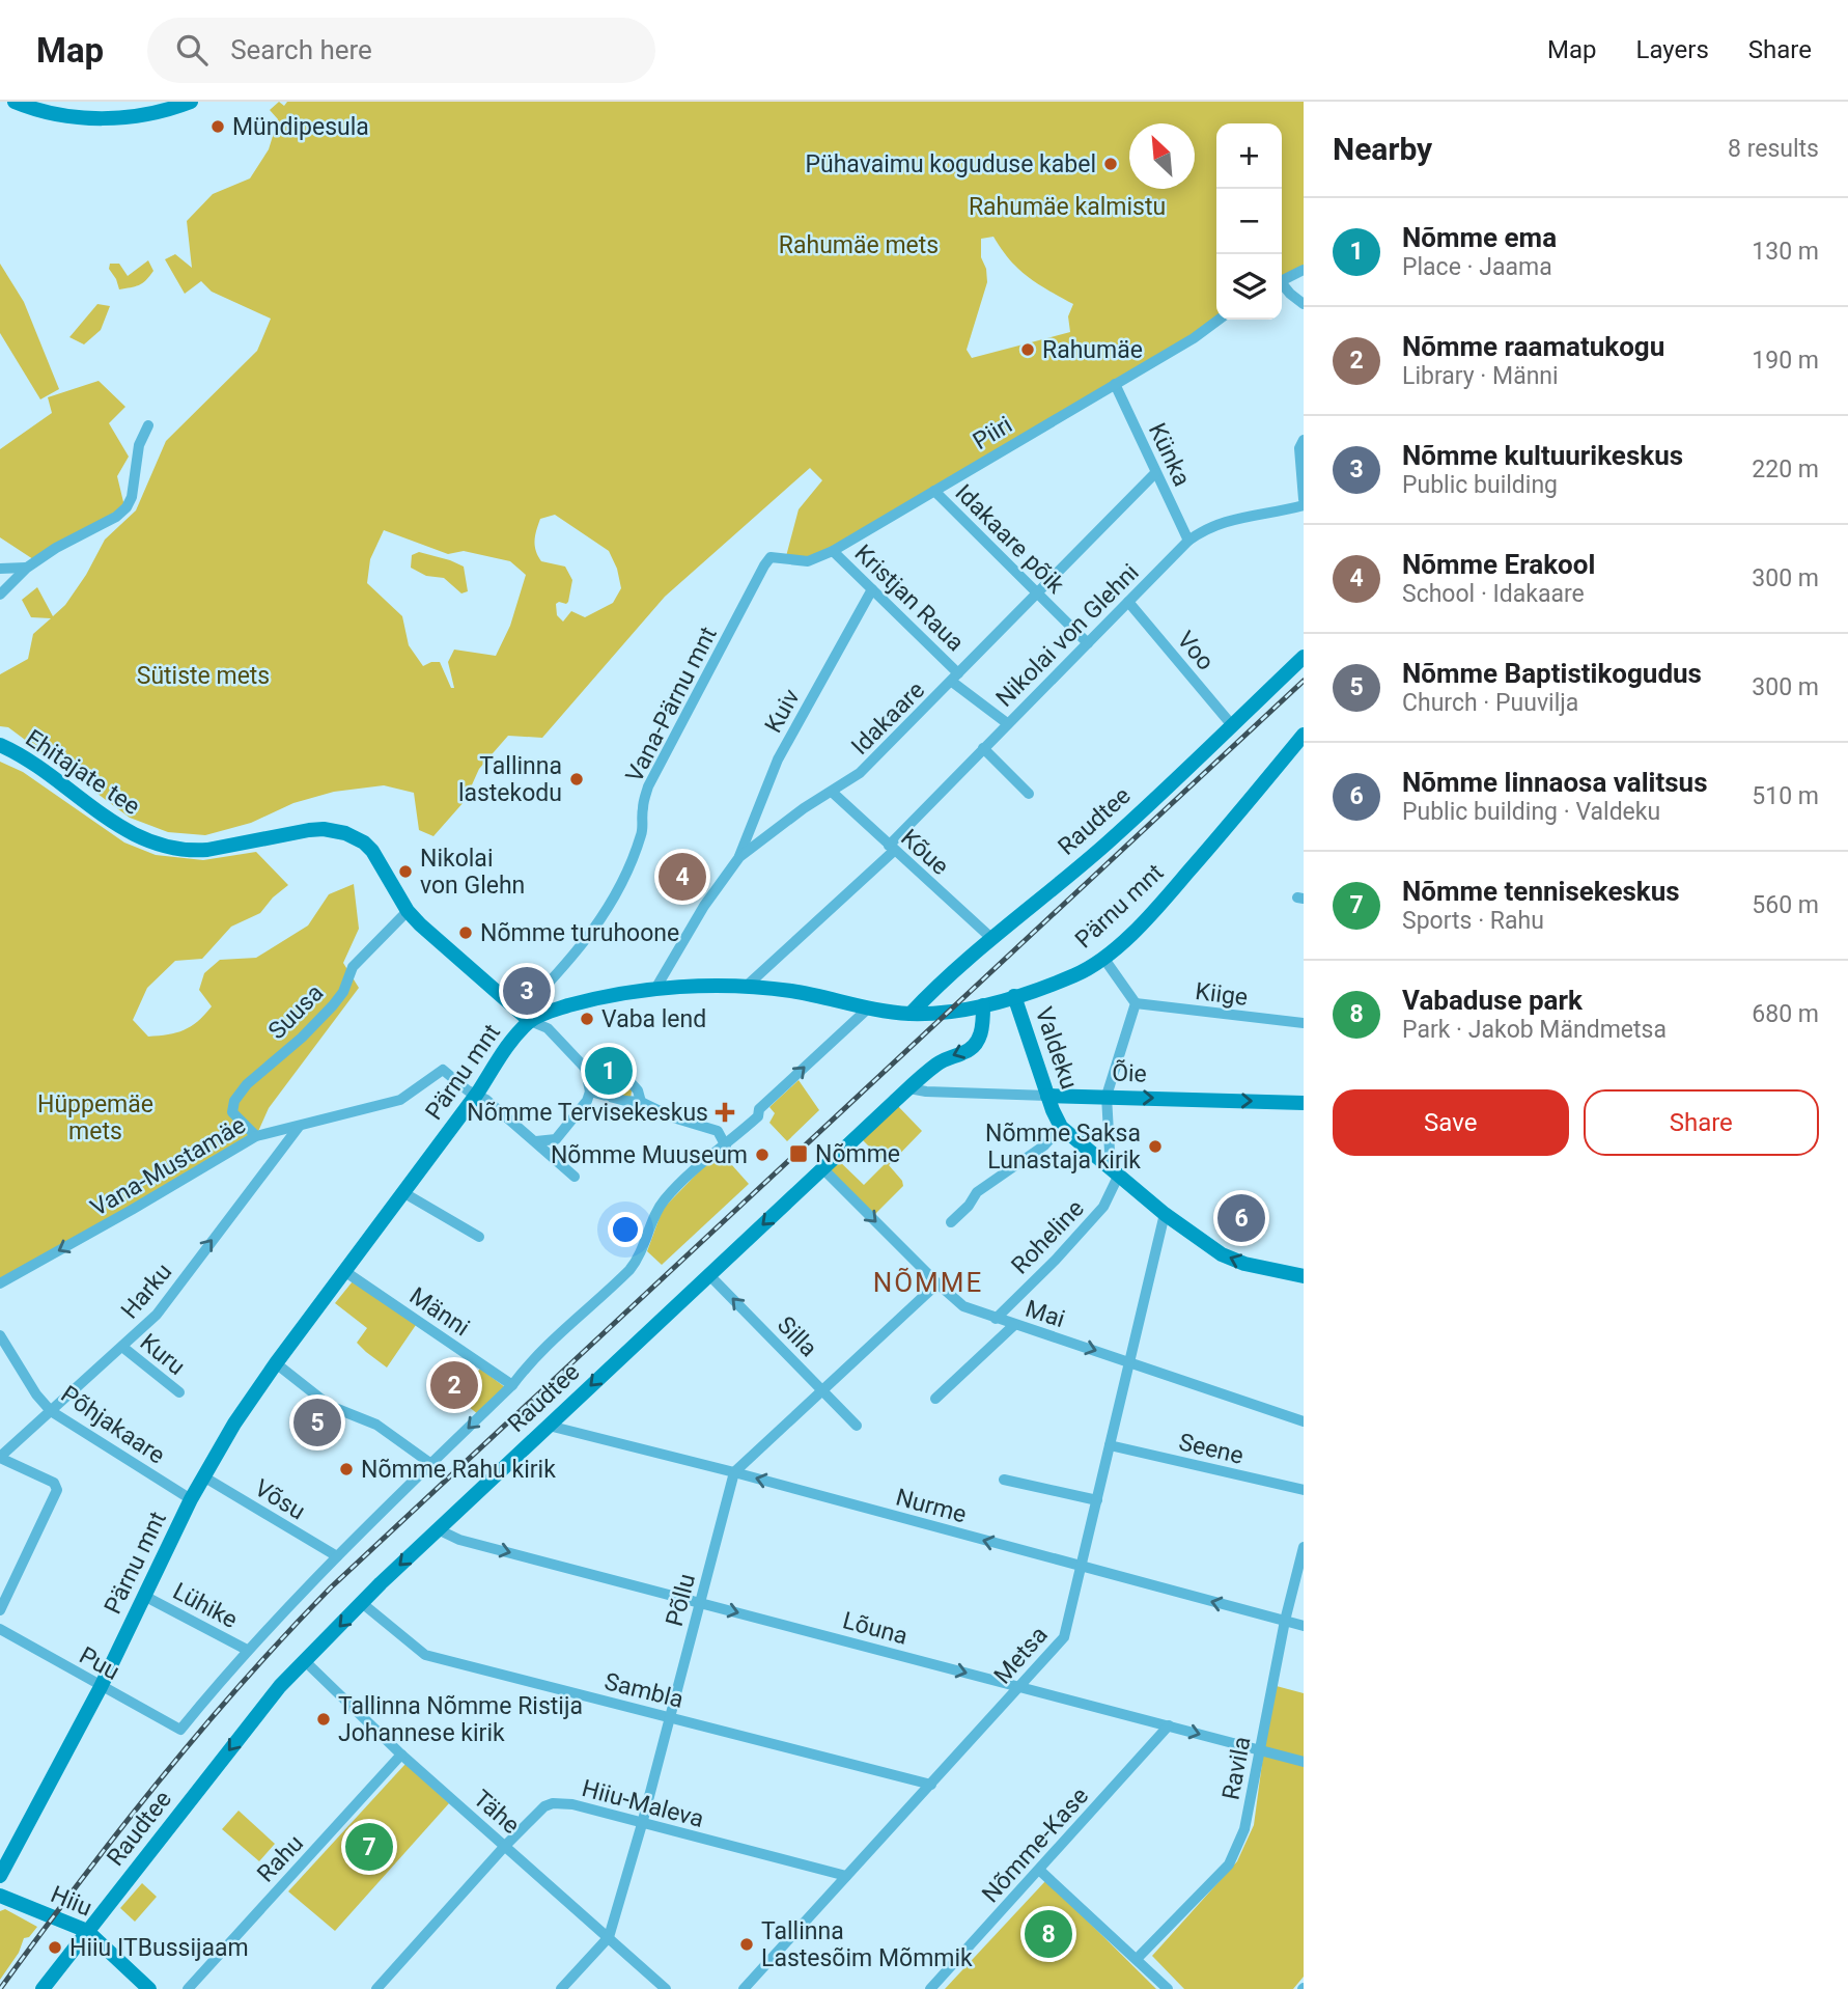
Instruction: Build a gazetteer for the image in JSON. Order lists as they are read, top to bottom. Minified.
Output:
{"streets":{"street":["Piiri","Künka","Idakaare põik","Kristjan Raua","Nikolai von Glehni","Voo","Vana-Pärnu mnt","Kuiv","Idakaare","Ehitajate tee","Raudtee","Kõue","Pärnu mnt","Kiige","Suusa","Valdeku","Õie","Vana-Mustamäe","Roheline","Harku","Männi","Mai","Silla","Kuru","Põhjakaare","Seene","Võsu","Nurme","Põllu","Lühike","Lõuna","Metsa","Puu","Sambla","Ravila","Hiiu-Maleva","Tähe","Nõmme-Kase","Rahu","Hiiu"]},"crossings":[["Piiri","Künka"],["Piiri","Idakaare põik"],["Piiri","Kristjan Raua"],["Piiri","Vana-Pärnu mnt"],["Künka","Nikolai von Glehni"],["Künka","Idakaare"],["Idakaare põik","Nikolai von Glehni"],["Idakaare põik","Idakaare"],["Kristjan Raua","Nikolai von Glehni"],["Kristjan Raua","Kuiv"],["Kristjan Raua","Idakaare"],["Nikolai von Glehni","Voo"],["Nikolai von Glehni","Kõue"],["Nikolai von Glehni","Pärnu mnt"],["Voo","Raudtee"],["Vana-Pärnu mnt","Ehitajate tee"],["Vana-Pärnu mnt","Pärnu mnt"],["Kuiv","Idakaare"],["Idakaare","Kõue"],["Idakaare","Pärnu mnt"],["Ehitajate tee","Pärnu mnt"],["Ehitajate tee","Suusa"],["Raudtee","Kõue"],["Raudtee","Pärnu mnt"],["Raudtee","Õie"],["Raudtee","Männi"],["Raudtee","Mai"],["Raudtee","Silla"],["Raudtee","Võsu"],["Raudtee","Nurme"],["Raudtee","Lühike"],["Raudtee","Lõuna"],["Raudtee","Puu"],["Raudtee","Sambla"],["Raudtee","Tähe"],["Raudtee","Hiiu"],["Pärnu mnt","Valdeku"],["Pärnu mnt","Vana-Mustamäe"],["Pärnu mnt","Männi"],["Pärnu mnt","Põhjakaare"],["Pärnu mnt","Võsu"],["Pärnu mnt","Lühike"],["Pärnu mnt","Puu"],["Suusa","Vana-Mustamäe"],["Valdeku","Õie"],["Valdeku","Roheline"],["Valdeku","Metsa"],["Vana-Mustamäe","Harku"],["Roheline","Mai"],["Harku","Kuru"],["Harku","Põhjakaare"],["Mai","Metsa"],["Seene","Metsa"],["Nurme","Põllu"],["Nurme","Metsa"],["Nurme","Ravila"],["Põllu","Lõuna"],["Põllu","Sambla"],["Põllu","Hiiu-Maleva"],["Põllu","Tähe"],["Lõuna","Metsa"],["Lõuna","Ravila"],["Lõuna","Nõmme-Kase"],["Metsa","Sambla"],["Metsa","Hiiu-Maleva"],["Hiiu-Maleva","Tähe"],["Tähe","Rahu"]],"one_way":["Valdeku","Õie","Vana-Mustamäe","Harku","Mai","Silla","Nurme","Lõuna"],"districts":["NÕMME"],"parks":["Rahumäe kalmistu","Rahumäe mets","Sütiste mets","Hüppemäe mets"],"places":{"other":["Mündipesula","Pühavaimu koguduse kabel","Rahumäe","Tallinna lastekodu","Nikolai von Glehn","Nõmme turuhoone","Vaba lend","Nõmme Saksa Lunastaja kirik","Nõmme Muuseum","Nõmme Rahu kirik","Tallinna Nõmme Ristija Johannese kirik","Tallinna Lastesõim Mõmmik","Hiiu ITBussijaam"],"health":["Nõmme Tervisekeskus"],"transit":["Nõmme"]},"north":"top left","page":{"header":"Map","search":"Search here","nav":["Map","Layers","Share"],"heading":["Nearby","8 results"],"map_buttons":["+","−"],"list":[{"mark":"1","name":"Nõmme ema","note":"Place · Jaama","value":"130 m"},{"mark":"2","name":"Nõmme raamatukogu","note":"Library · Männi","value":"190 m"},{"mark":"3","name":"Nõmme kultuurikeskus","note":"Public building","value":"220 m"},{"mark":"4","name":"Nõmme Erakool","note":"School · Idakaare","value":"300 m"},{"mark":"5","name":"Nõmme Baptistikogudus","note":"Church · Puuvilja","value":"300 m"},{"mark":"6","name":"Nõmme linnaosa valitsus","note":"Public building · Valdeku","value":"510 m"},{"mark":"7","name":"Nõmme tennisekeskus","note":"Sports · Rahu","value":"560 m"},{"mark":"8","name":"Vabaduse park","note":"Park · Jakob Mändmetsa","value":"680 m"}],"pins":["4","3","1","6","2","5","7","8"],"buttons":["Save","Share"]}}
